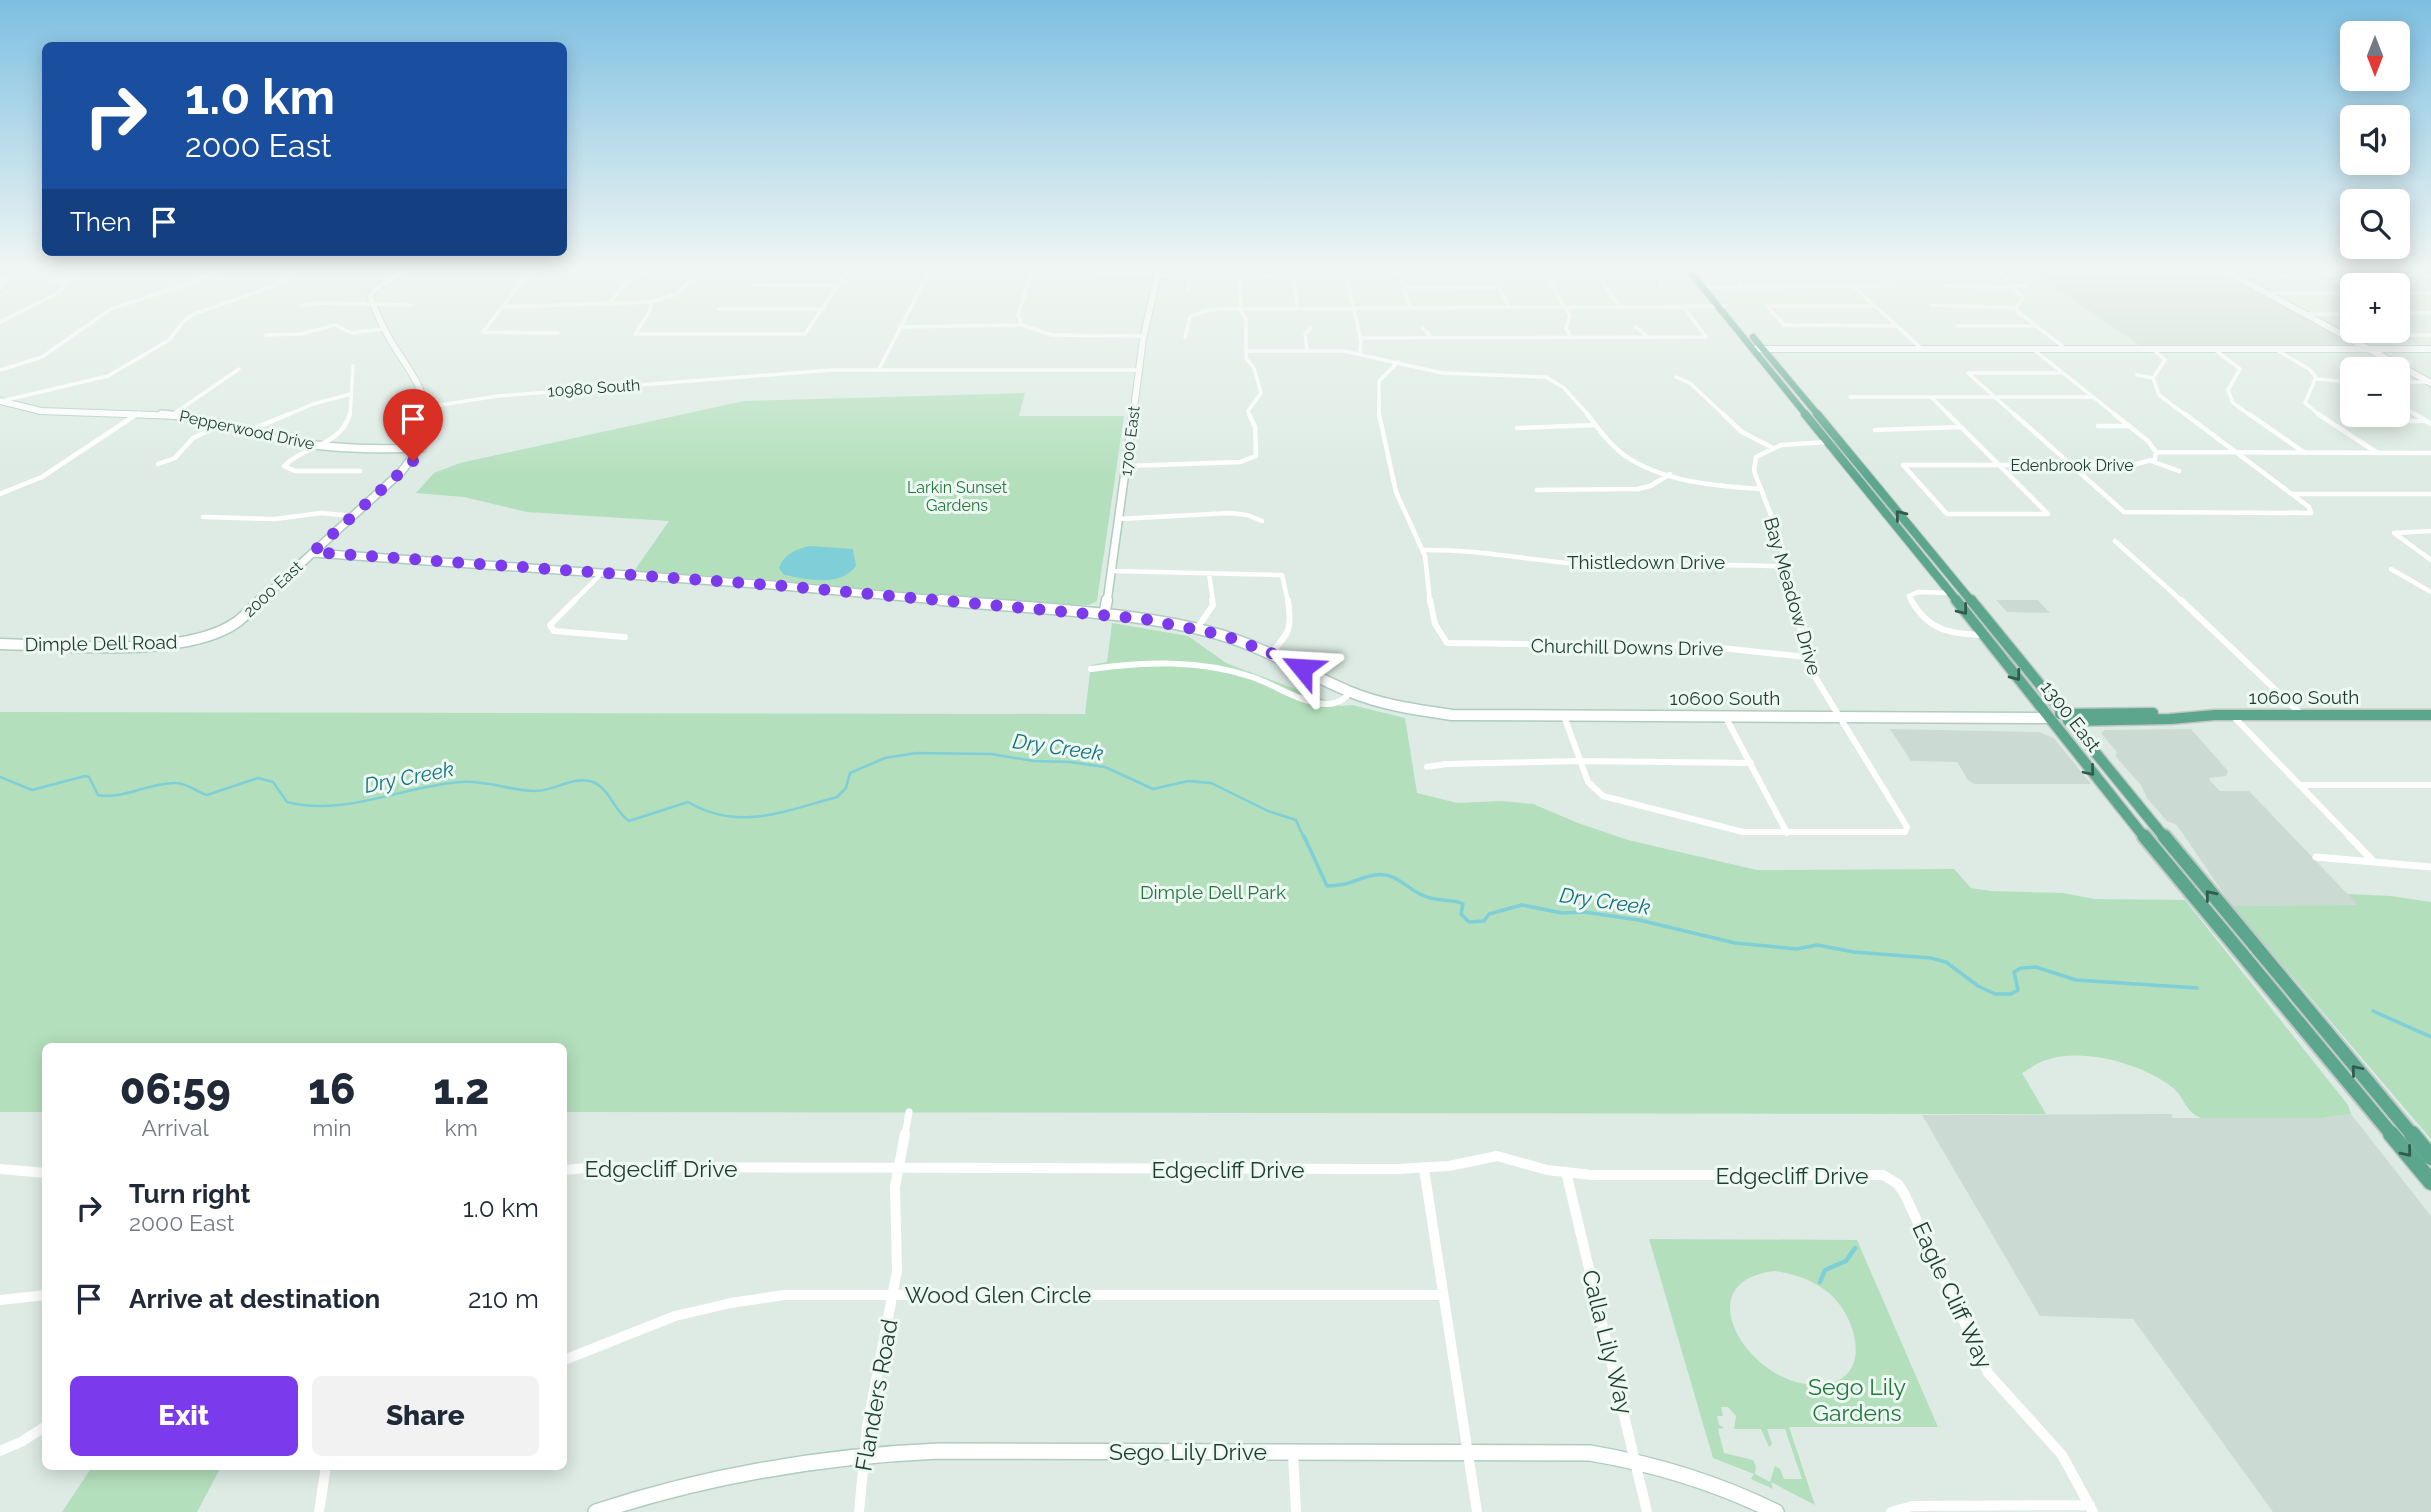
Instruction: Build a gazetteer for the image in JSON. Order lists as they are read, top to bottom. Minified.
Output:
{"streets":{"main road":["10600 South","1300 East"],"street":["10980 South","Pepperwood Drive","1700 East","Edenbrook Drive","Thistledown Drive","2000 East","Bay Meadow Drive","Dimple Dell Road","Churchill Downs Drive","Edgecliff Drive","Wood Glen Circle","Eagle Cliff Way","Calla Lily Way","Flanders Road","Sego Lily Drive"]},"crossings":[["10980 South","1700 East"],["Pepperwood Drive","2000 East"],["Thistledown Drive","Bay Meadow Drive"],["Thistledown Drive","Churchill Downs Drive"],["2000 East","Dimple Dell Road"],["Bay Meadow Drive","Churchill Downs Drive"],["Bay Meadow Drive","10600 South"],["10600 South","1300 East"],["Edgecliff Drive","Eagle Cliff Way"],["Edgecliff Drive","Calla Lily Way"],["Edgecliff Drive","Flanders Road"],["Wood Glen Circle","Flanders Road"],["Calla Lily Way","Sego Lily Drive"],["Flanders Road","Sego Lily Drive"]],"water":["Dry Creek"],"parks":["Larkin Sunset Gardens","Dimple Dell Park","Sego Lily Gardens"],"north":"bottom","page":{"map_buttons":["+","−"],"turn":["1.0 km","2000 East"],"then":"Then","eta":["06:59","Arrival","16","min","1.2","km"],"list":[{"name":"Turn right","note":"2000 East","value":"1.0 km"},{"name":"Arrive at destination","value":"210 m"}],"buttons":["Exit","Share"]}}
